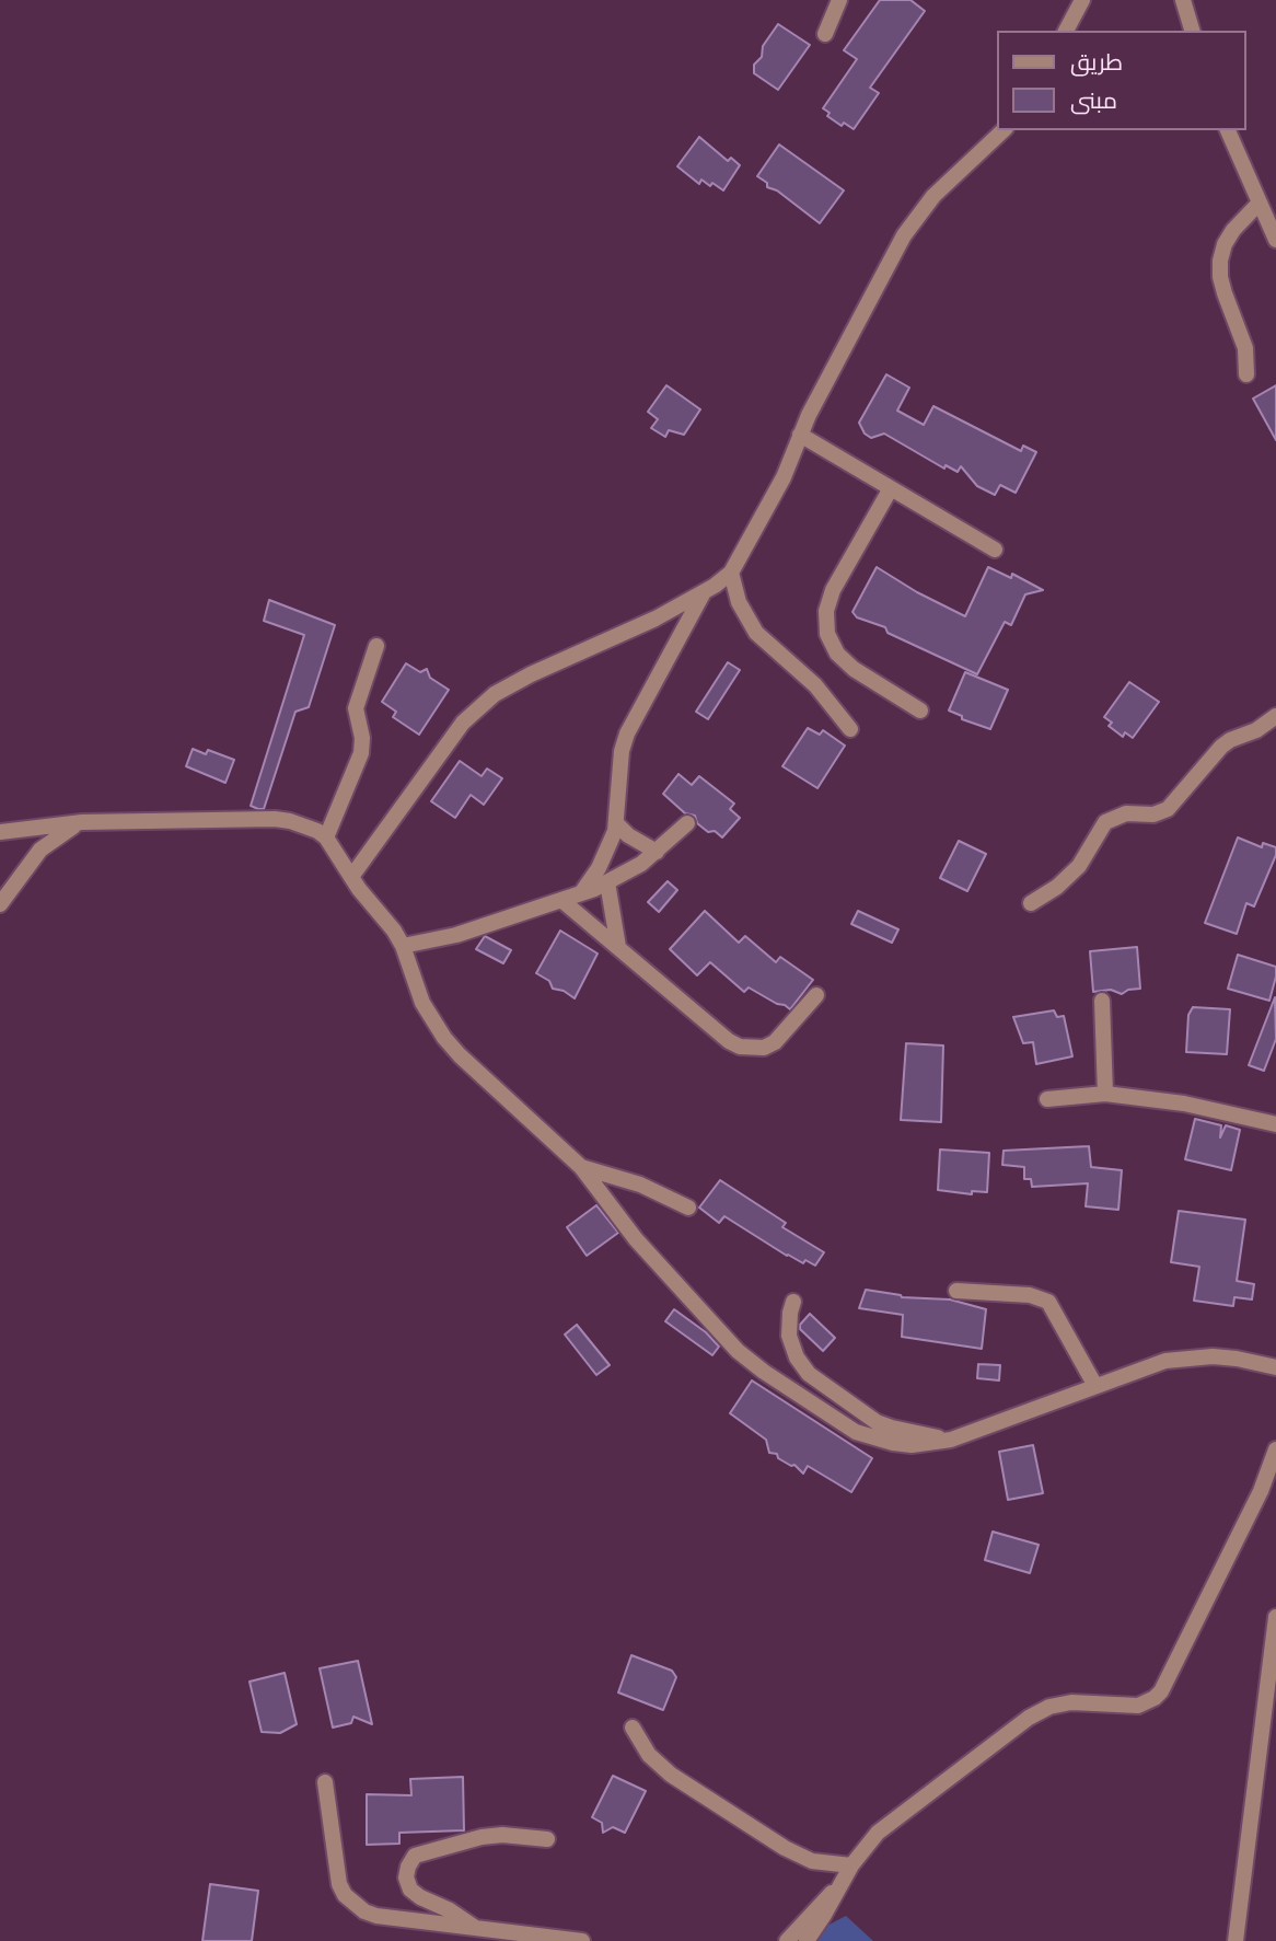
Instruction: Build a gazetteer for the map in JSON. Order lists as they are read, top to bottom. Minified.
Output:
{"legend":["طريق","مبنى"]}
